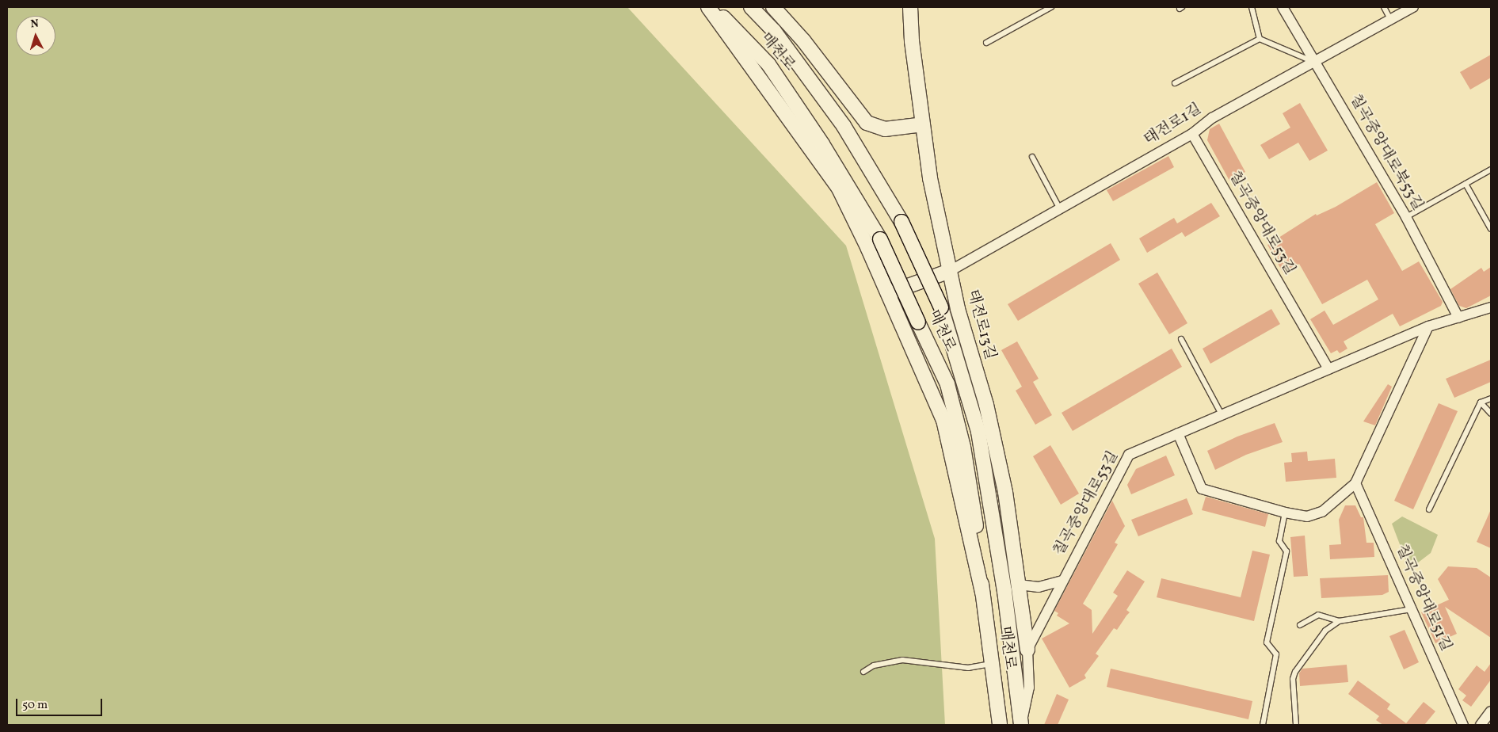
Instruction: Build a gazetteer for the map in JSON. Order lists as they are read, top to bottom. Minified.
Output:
{"streets":{"main road":["매천로","태전로13길"],"street":["태전로1길","칠곡중앙대로북53길","칠곡중앙대로53길","칠곡중앙대로51길"]},"crossings":[["매천로","칠곡중앙대로53길"],["태전로1길","칠곡중앙대로북53길"],["태전로1길","칠곡중앙대로53길"],["태전로1길","태전로13길"],["칠곡중앙대로북53길","칠곡중앙대로53길"],["칠곡중앙대로53길","태전로13길"]],"scale_bar":"50 m","north":"top"}
